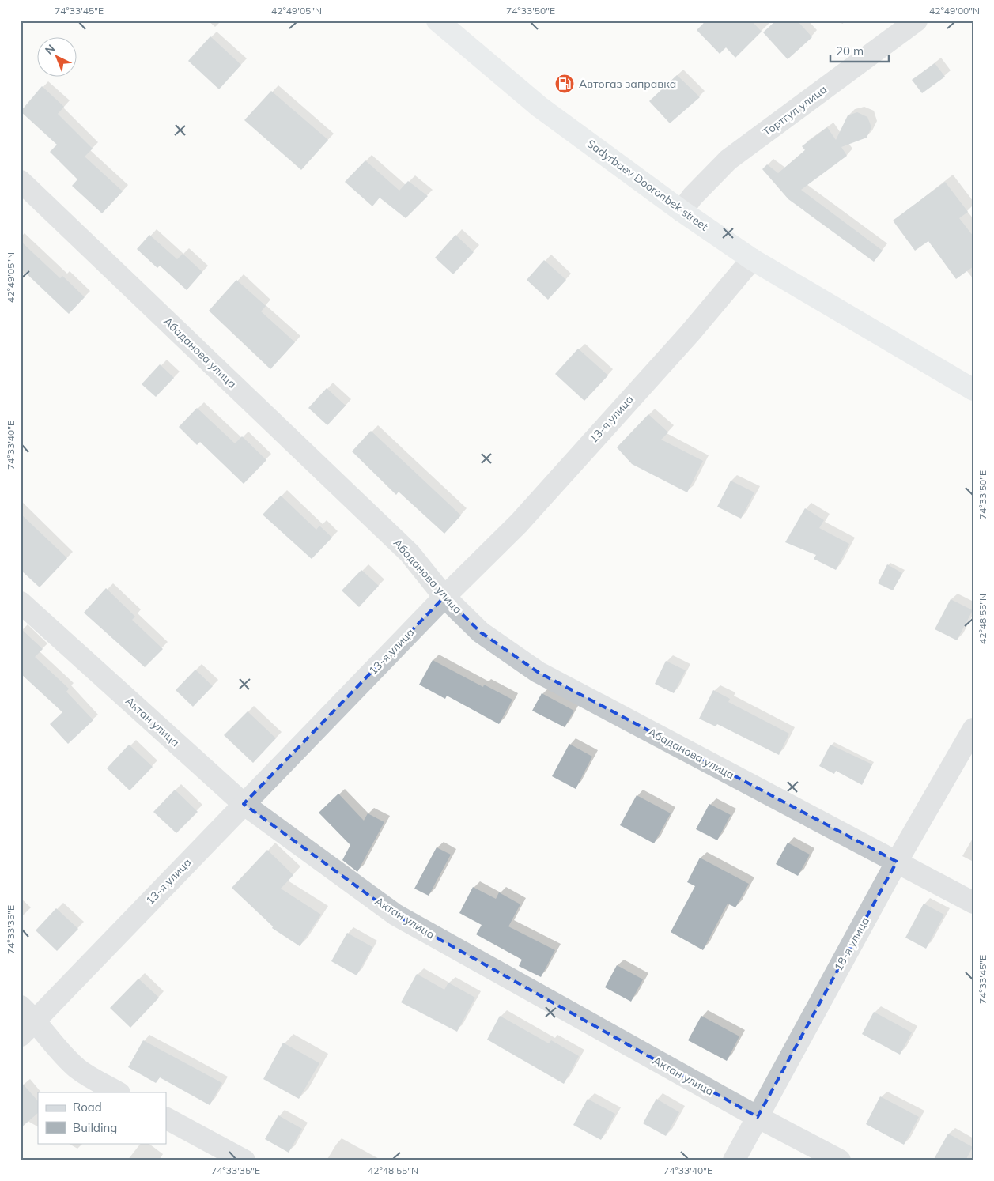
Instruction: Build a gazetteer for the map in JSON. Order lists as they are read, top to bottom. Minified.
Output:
{"streets":{"main road":["Sadyrbaev Dooronbek street"],"street":["Тортгул улица","Абаданова улица","13-я улица","Актан улица","18-я улица"]},"crossings":[["Тортгул улица","Sadyrbaev Dooronbek street"],["Sadyrbaev Dooronbek street","13-я улица"],["Абаданова улица","13-я улица"],["Абаданова улица","18-я улица"],["13-я улица","Актан улица"],["Актан улица","18-я улица"]],"places":{"fuel station":["Автогаз заправка"]},"legend":["Road","Building"],"scale_bar":"20 m","north":"top left","coordinates":["74°33'45\"E","42°49'05\"N","74°33'50\"E","42°49'00\"N","74°33'40\"E","42°48'55\"N","74°33'35\"E"]}
